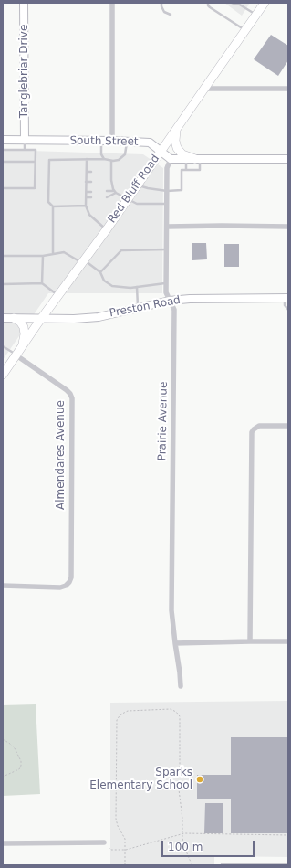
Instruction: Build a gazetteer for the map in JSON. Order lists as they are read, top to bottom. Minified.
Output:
{"streets":{"main road":["Tanglebriar Drive","South Street","Red Bluff Road","Preston Road"],"street":["Prairie Avenue","Almendares Avenue"]},"crossings":[["Tanglebriar Drive","South Street"],["South Street","Red Bluff Road"],["South Street","Prairie Avenue"],["Red Bluff Road","Preston Road"],["Red Bluff Road","Almendares Avenue"],["Preston Road","Prairie Avenue"]],"places":["Sparks Elementary School"],"scale_bar":"100 m"}
